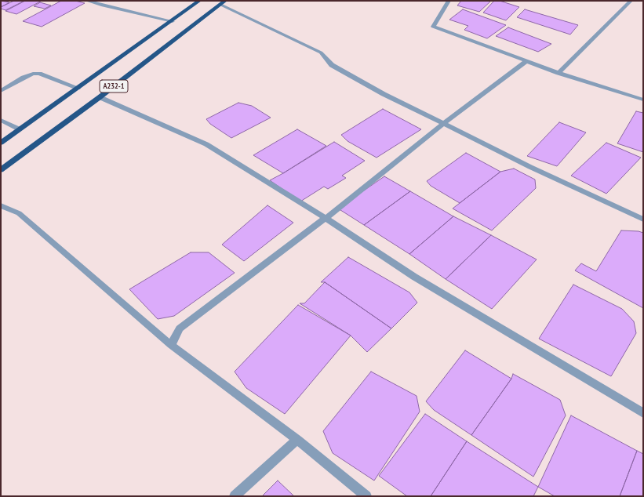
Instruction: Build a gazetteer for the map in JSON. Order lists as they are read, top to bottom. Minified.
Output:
{"streets":{"highway":["A232-1"]}}
